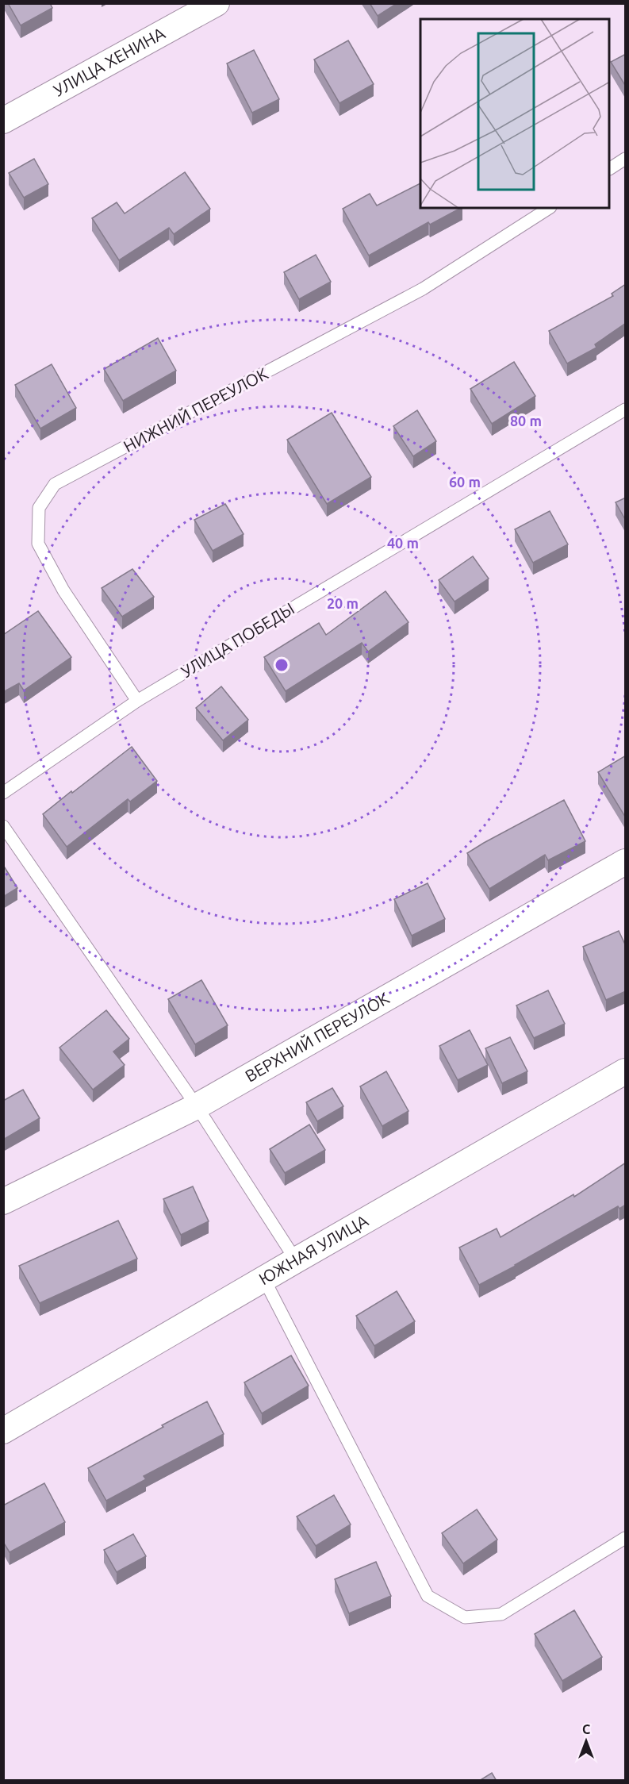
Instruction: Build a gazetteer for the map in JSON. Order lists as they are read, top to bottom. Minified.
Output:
{"streets":{"street":["УЛИЦА ХЕНИНА","ВЕРХНИЙ ПЕРЕУЛОК","ЮЖНАЯ УЛИЦА"],"lane":["НИЖНИЙ ПЕРЕУЛОК","УЛИЦА ПОБЕДЫ"]},"crossings":[["НИЖНИЙ ПЕРЕУЛОК","УЛИЦА ПОБЕДЫ"]],"north":"top","rings":["80 m","60 m","40 m","20 m"]}
